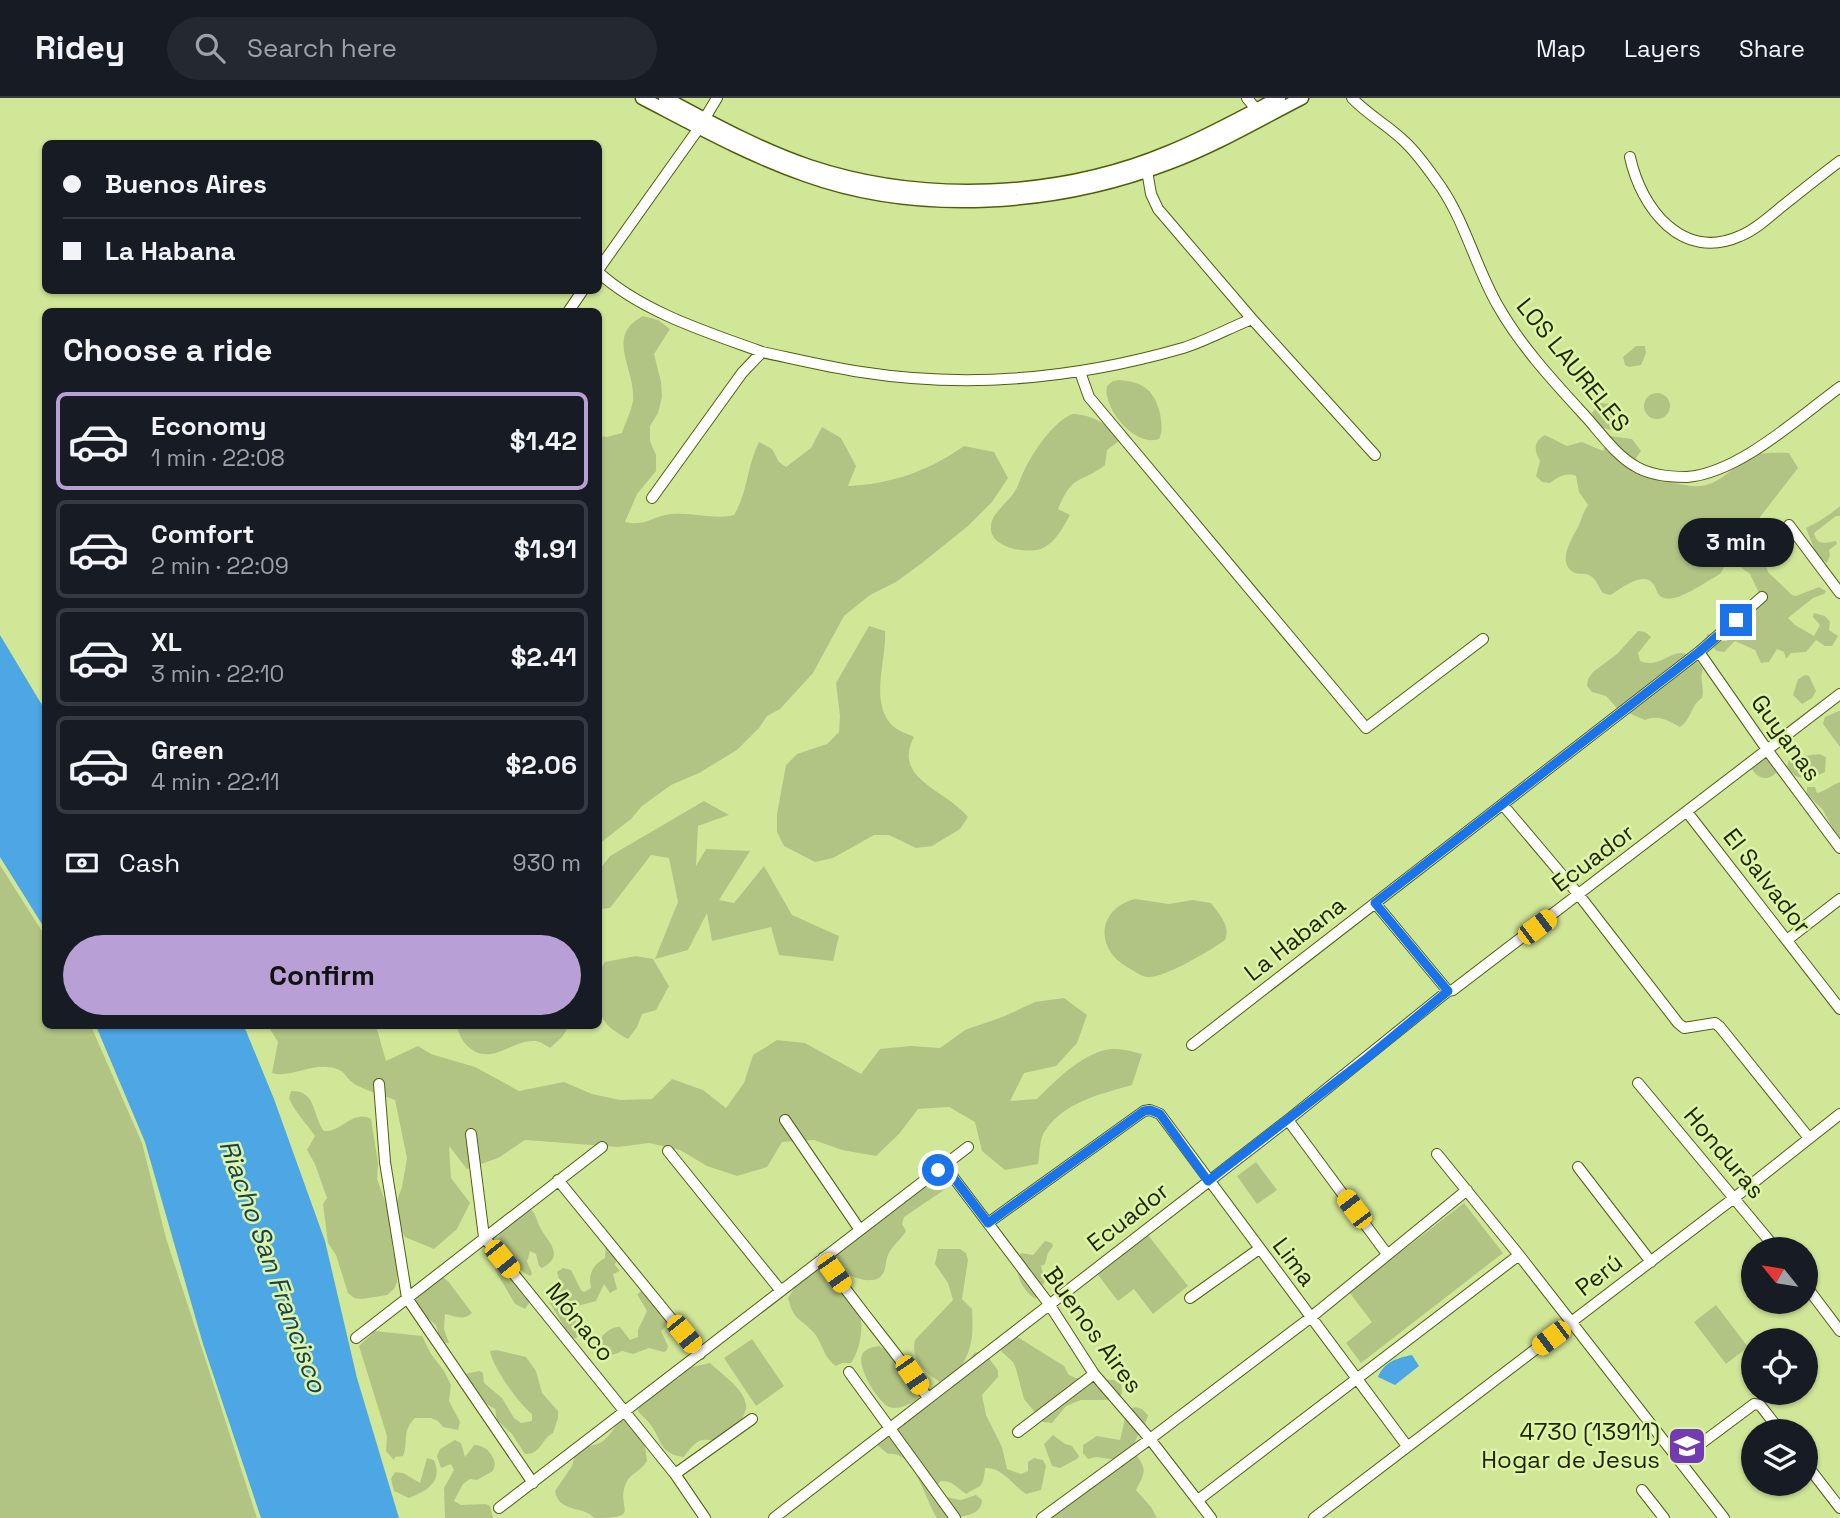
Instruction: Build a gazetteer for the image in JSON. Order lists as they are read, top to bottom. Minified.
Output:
{"streets":{"street":["LOS LAURELES","Guyanas","Ecuador","El Salvador","La Habana","Honduras","Lima","Perú","Mónaco","Buenos Aires"]},"crossings":[["Guyanas","Ecuador"],["Guyanas","La Habana"],["Ecuador","El Salvador"],["Ecuador","Lima"],["Ecuador","Buenos Aires"],["Honduras","Perú"],["Lima","Perú"],["Lima","Buenos Aires"]],"water":["Riacho San Francisco"],"places":{"school or university":["4730 (13911) Hogar de Jesus"]},"north":"top left","page":{"header":"Ridey","search":"Search here","nav":["Map","Layers","Share"],"banner":["Buenos Aires","La Habana"],"heading":"Choose a ride","list":[{"name":"Economy","note":"1 min · 22:08","value":"$1.42"},{"name":"Comfort","note":"2 min · 22:09","value":"$1.91"},{"name":"XL","note":"3 min · 22:10","value":"$2.41"},{"name":"Green","note":"4 min · 22:11","value":"$2.06"}],"bubble":"3 min","pay":["Cash","930 m"],"buttons":"Confirm"}}
